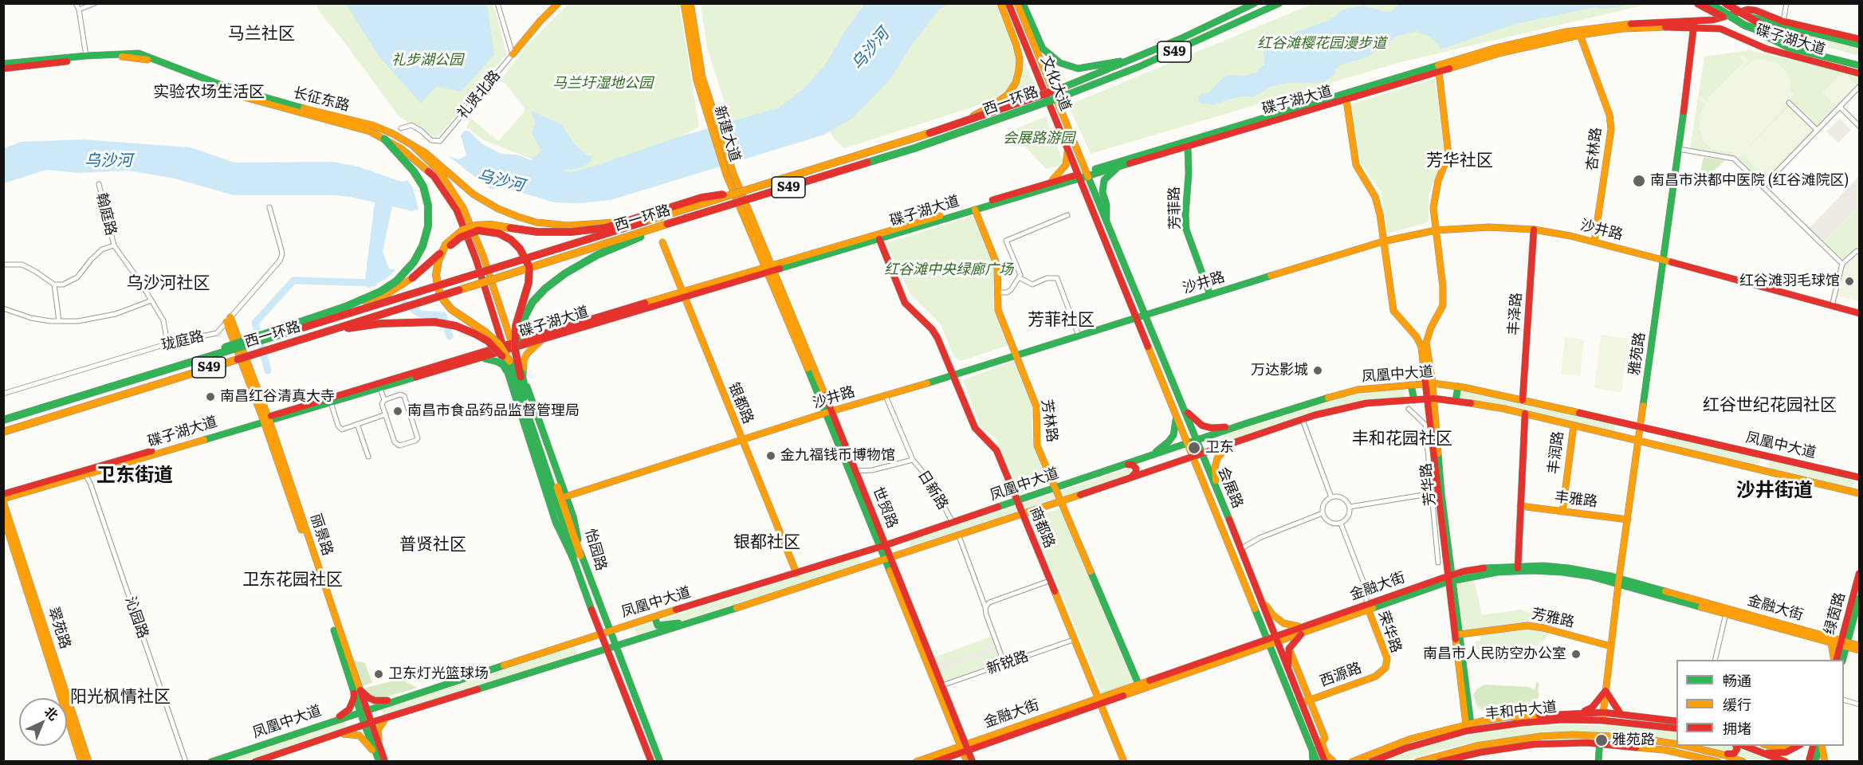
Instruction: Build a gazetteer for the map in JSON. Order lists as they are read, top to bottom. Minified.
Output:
{"streets":{"main road":["碟子湖大道","S49","文化大道","长征东路","西一环路","新建大道","杏林路","芳菲路","沙井路","丰泽路","雅苑路","凤凰中大道","银都路","芳林路","丰润路","芳华路","会展路","丰雅路","世贸路","商都路","丽景路","怡园路","金融大街","绿茵路","芳雅路","翠苑路","荣华路","西源路","丰和中大道"],"street":["礼贤北路","翰庭路","珑庭路","日新路","沁园路","新锐路"]},"crossings":[["碟子湖大道","文化大道"],["碟子湖大道","长征东路"],["碟子湖大道","新建大道"],["碟子湖大道","杏林路"],["碟子湖大道","芳菲路"],["碟子湖大道","雅苑路"],["碟子湖大道","银都路"],["碟子湖大道","芳林路"],["碟子湖大道","芳华路"],["碟子湖大道","会展路"],["碟子湖大道","世贸路"],["碟子湖大道","商都路"],["碟子湖大道","丽景路"],["碟子湖大道","怡园路"],["碟子湖大道","沁园路"],["碟子湖大道","翠苑路"],["文化大道","会展路"],["长征东路","怡园路"],["新建大道","世贸路"],["杏林路","沙井路"],["芳菲路","沙井路"],["翰庭路","珑庭路"],["沙井路","丰泽路"],["沙井路","雅苑路"],["沙井路","银都路"],["沙井路","芳林路"],["沙井路","芳华路"],["沙井路","会展路"],["沙井路","世贸路"],["沙井路","商都路"],["沙井路","怡园路"],["丰泽路","凤凰中大道"],["珑庭路","丽景路"],["雅苑路","凤凰中大道"],["雅苑路","丰雅路"],["雅苑路","金融大街"],["雅苑路","芳雅路"],["雅苑路","丰和中大道"],["凤凰中大道","银都路"],["凤凰中大道","芳林路"],["凤凰中大道","丰润路"],["凤凰中大道","芳华路"],["凤凰中大道","会展路"],["凤凰中大道","日新路"],["凤凰中大道","世贸路"],["凤凰中大道","商都路"],["凤凰中大道","丽景路"],["凤凰中大道","怡园路"],["芳林路","金融大街"],["丰润路","丰雅路"],["芳华路","金融大街"],["芳华路","芳雅路"],["芳华路","丰和中大道"],["会展路","金融大街"],["会展路","荣华路"],["会展路","西源路"],["日新路","世贸路"],["世贸路","金融大街"],["世贸路","新锐路"],["商都路","金融大街"],["商都路","新锐路"],["金融大街","绿茵路"],["金融大街","荣华路"],["荣华路","西源路"]],"districts":["马兰社区","实验农场生活区","芳华社区","乌沙河社区","芳菲社区","红谷世纪花园社区","丰和花园社区","卫东街道","沙井街道","银都社区","普贤社区","卫东花园社区","阳光枫情社区"],"water":["乌沙河"],"parks":["红谷滩樱花园漫步道","礼步湖公园","马兰圩湿地公园","会展路游园","红谷滩中央绿廊广场"],"places":["南昌市洪都中医院 (红谷滩院区)","红谷滩羽毛球馆","万达影城","南昌红谷清真大寺","南昌市食品药品监督管理局","卫东","金九福钱币博物馆","南昌市人民防空办公室","卫东灯光篮球场","雅苑路"],"legend":["畅通","缓行","拥堵"],"north":"top right"}
